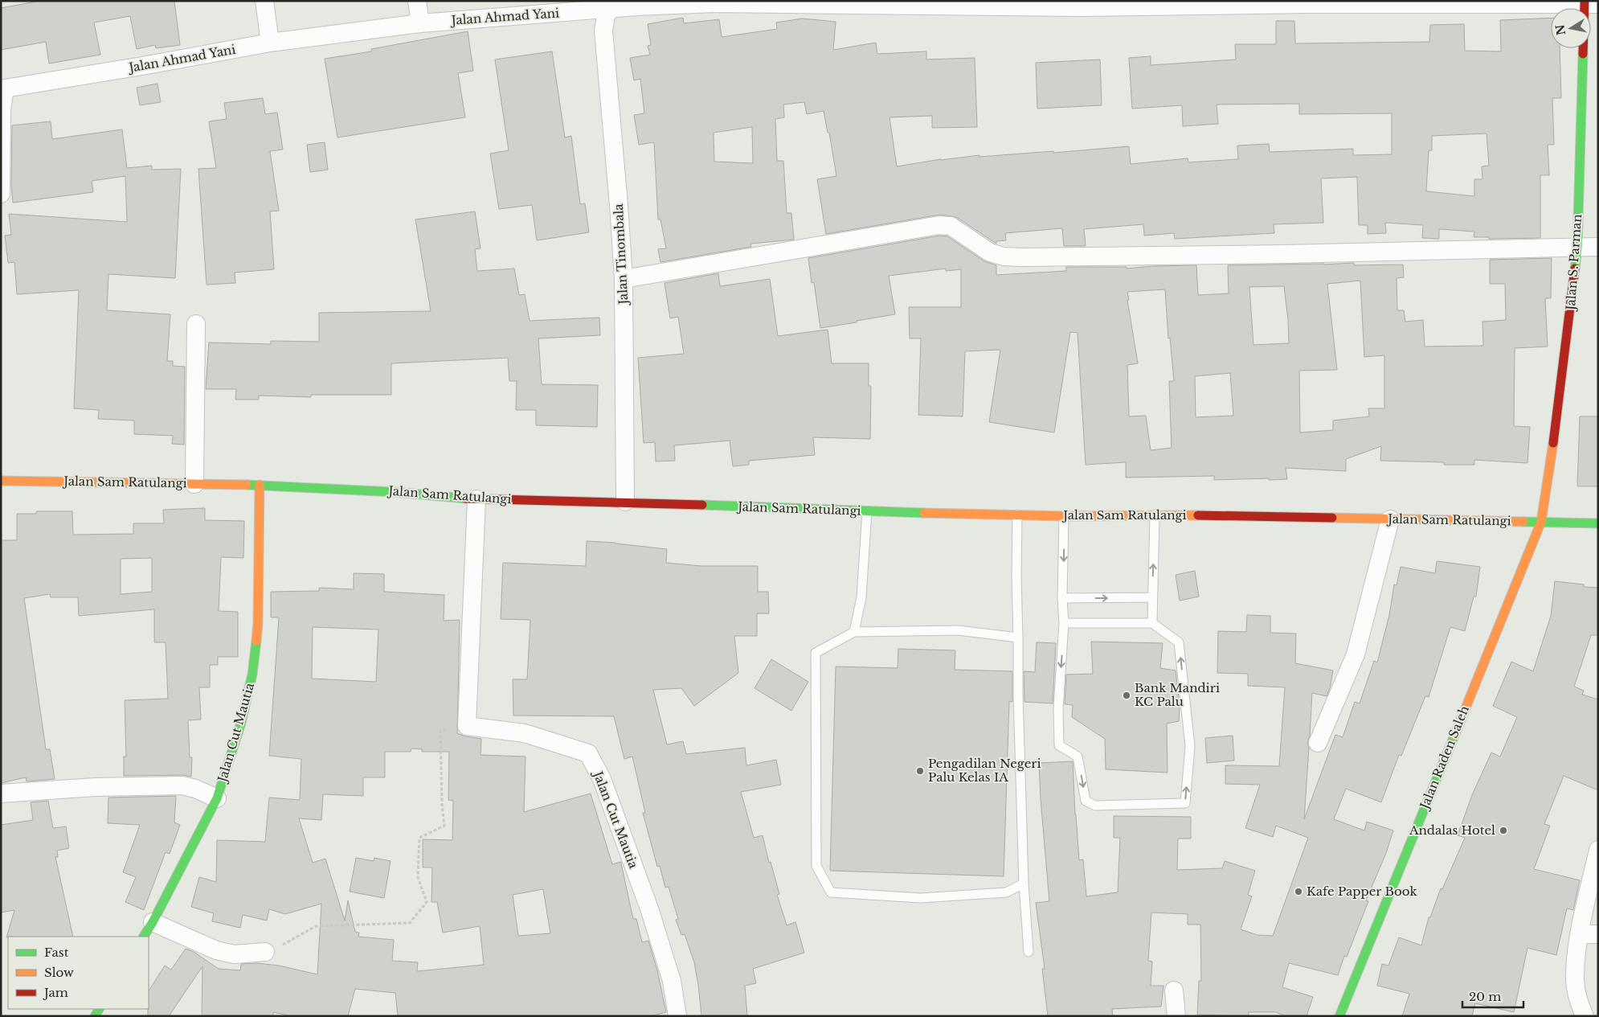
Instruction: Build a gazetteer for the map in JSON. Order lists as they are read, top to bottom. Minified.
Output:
{"streets":{"main road":["Jalan S. Parman","Jalan Sam Ratulangi","Jalan Cut Mautia","Jalan Raden Saleh"],"street":["Jalan Ahmad Yani","Jalan Tinombala"]},"crossings":[["Jalan Ahmad Yani","Jalan Tinombala"],["Jalan Ahmad Yani","Jalan S. Parman"],["Jalan Tinombala","Jalan Sam Ratulangi"],["Jalan S. Parman","Jalan Sam Ratulangi"],["Jalan S. Parman","Jalan Raden Saleh"],["Jalan Sam Ratulangi","Jalan Cut Mautia"],["Jalan Sam Ratulangi","Jalan Raden Saleh"]],"places":["Bank Mandiri KC Palu","Pengadilan Negeri Palu Kelas IA","Andalas Hotel","Kafe Papper Book"],"legend":["Fast","Slow","Jam"],"scale_bar":"20 m","north":"left"}
